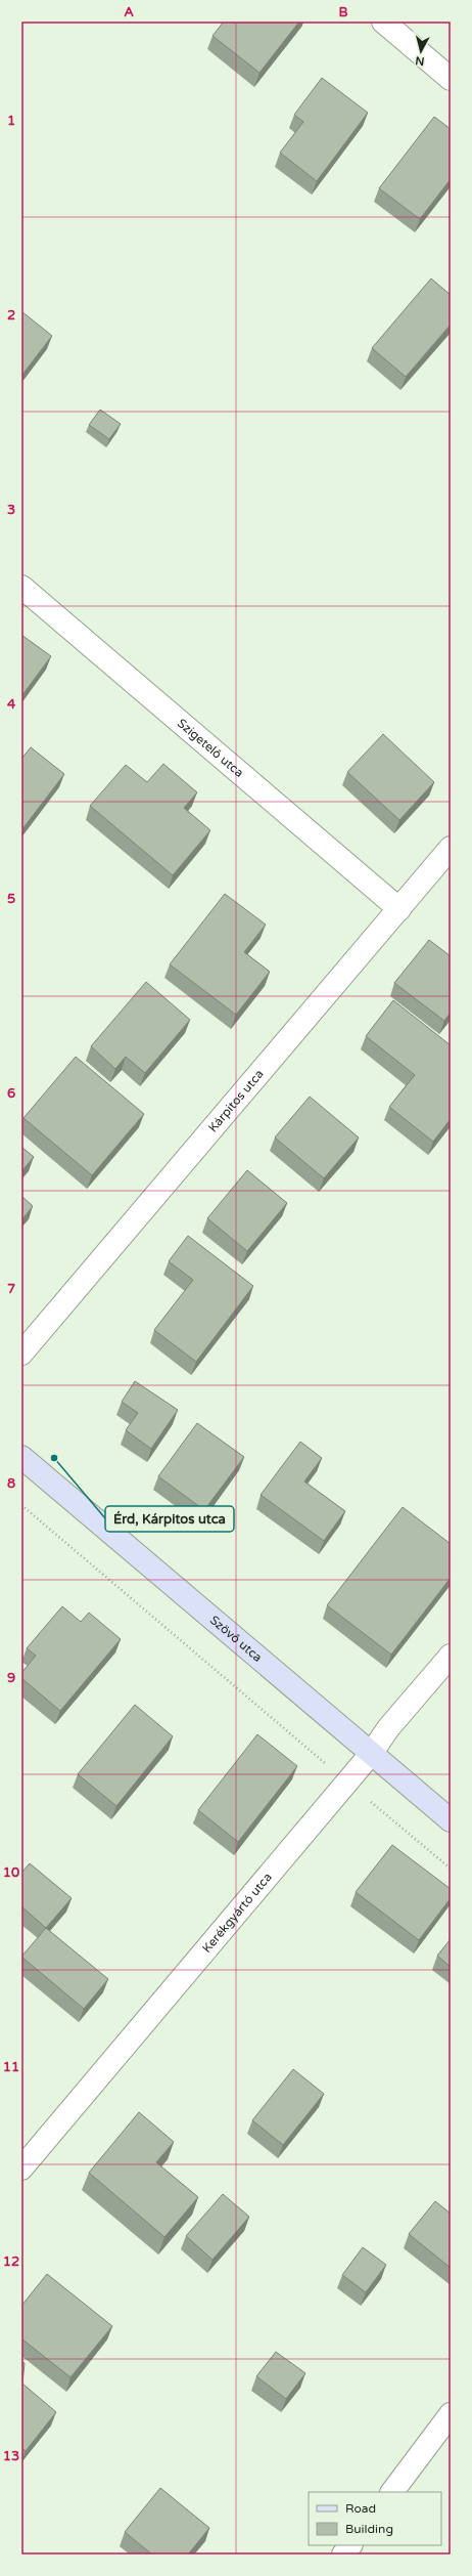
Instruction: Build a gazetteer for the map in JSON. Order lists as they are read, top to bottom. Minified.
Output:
{"streets":{"street":["Szigetelő utca","Kárpitos utca","Szövő utca","Kerékgyártó utca"]},"crossings":[["Szigetelő utca","Kárpitos utca"],["Szövő utca","Kerékgyártó utca"]],"places":["Érd, Kárpitos utca"],"legend":["Road","Building"],"north":"bottom","grid":{"columns":["A","B"],"rows":["1","2","3","4","5","6","7","8","9","10","11","12","13"]}}
